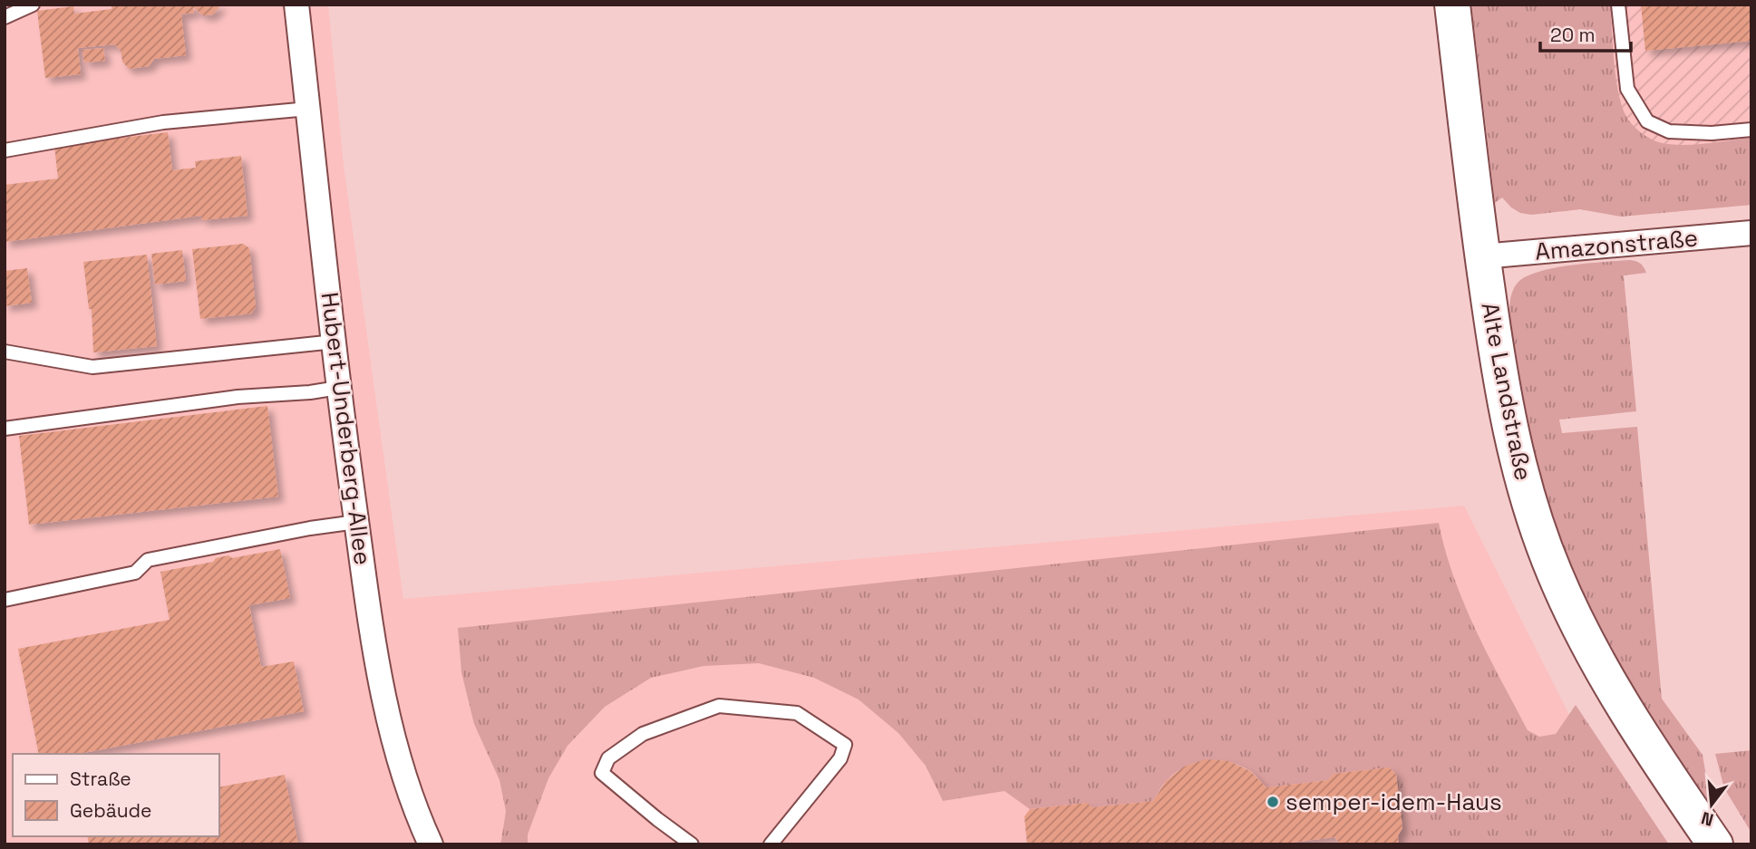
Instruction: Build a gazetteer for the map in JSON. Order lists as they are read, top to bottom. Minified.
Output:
{"streets":{"street":["Amazonstraße","Alte Landstraße","Hubert-Underberg-Allee"]},"crossings":[["Amazonstraße","Alte Landstraße"]],"places":["semper-idem-Haus"],"legend":["Straße","Gebäude"],"scale_bar":"20 m","north":"bottom"}
